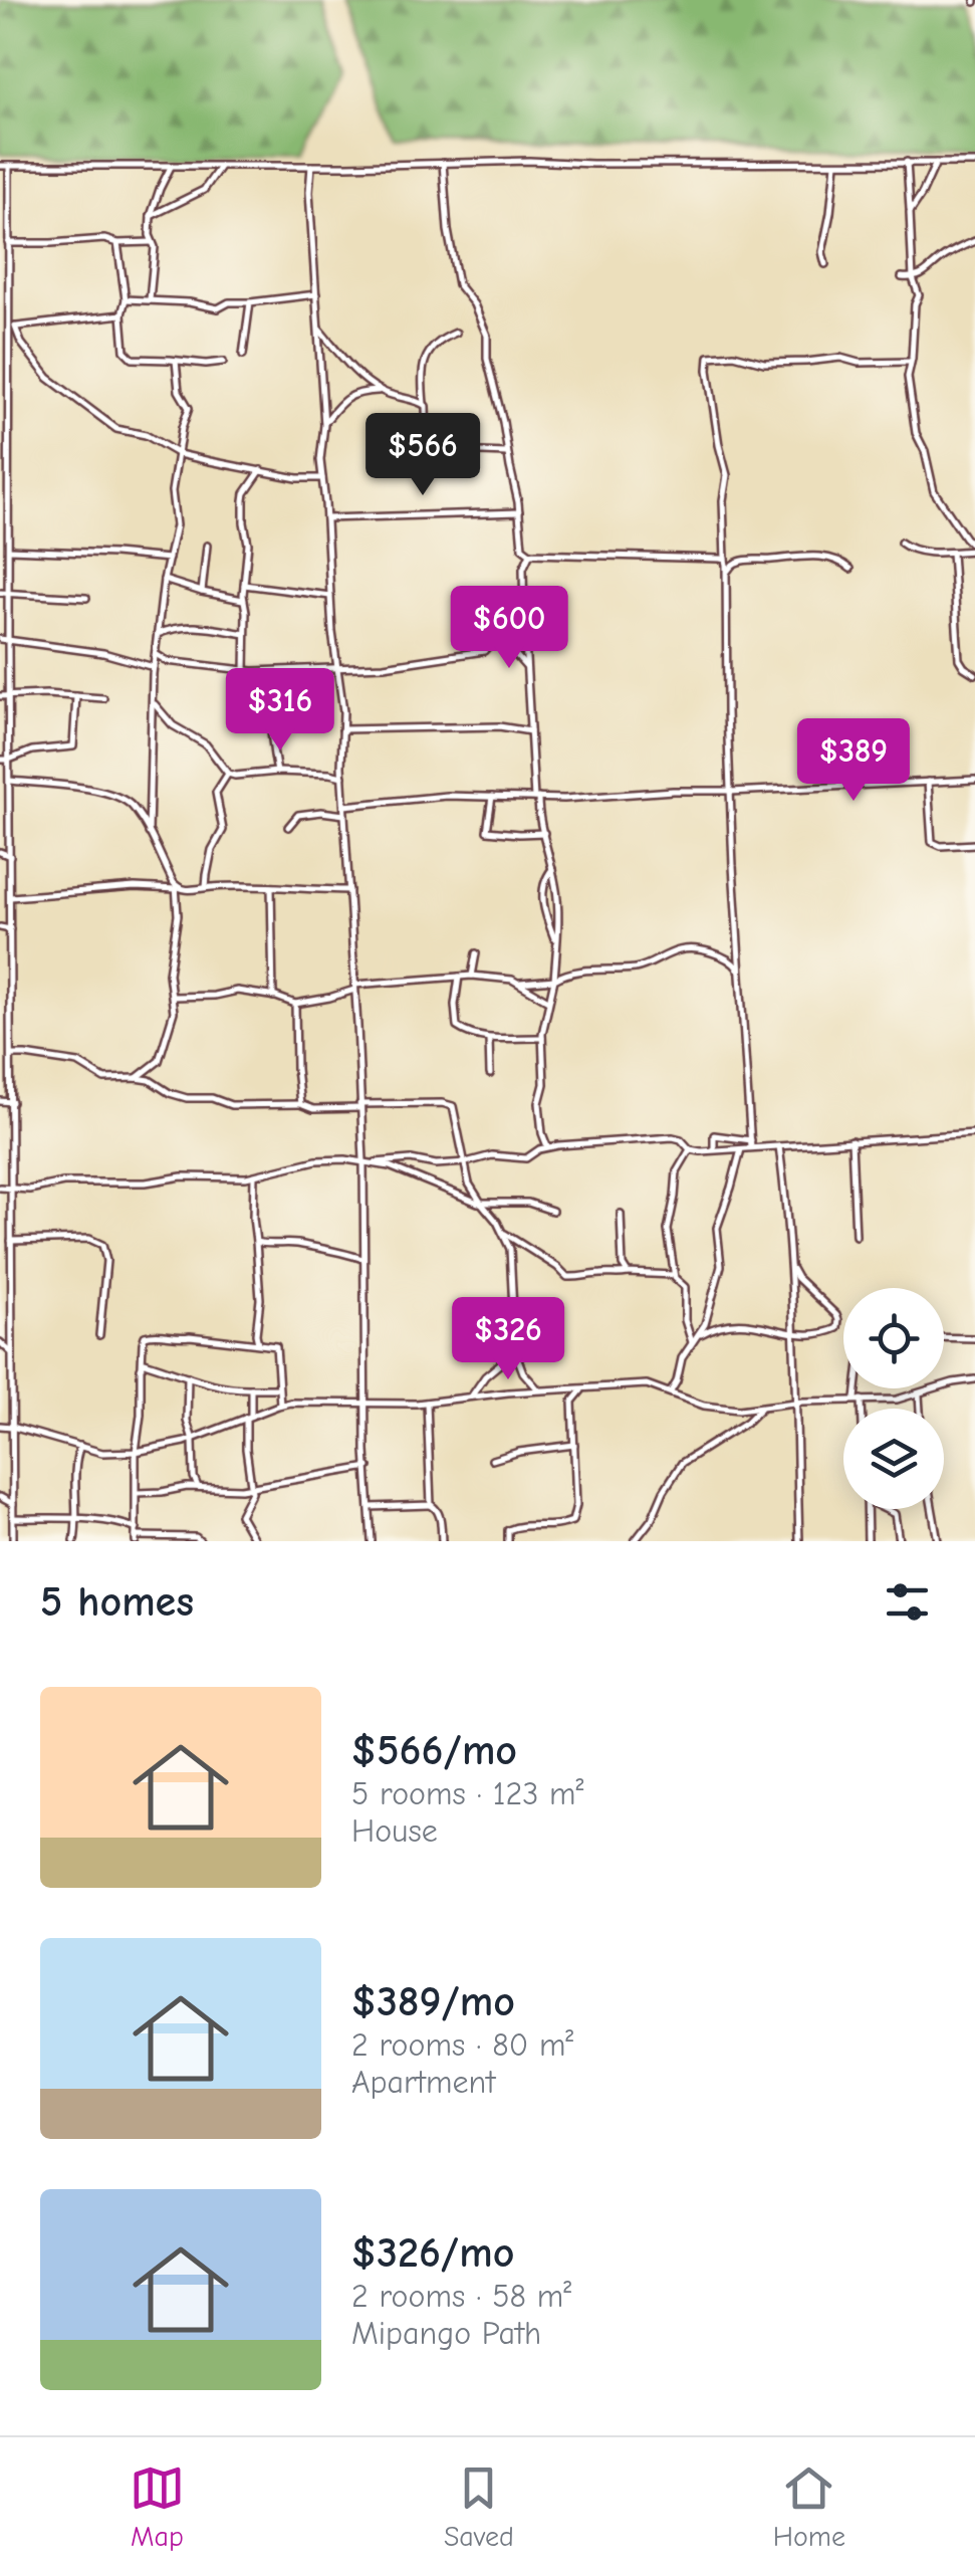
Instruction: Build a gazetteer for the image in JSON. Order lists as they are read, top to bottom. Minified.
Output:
{"page":{"price":["$566","$600","$316","$389","$326"],"heading":"5 homes","list":[{"name":"$566/mo","note":"5 rooms · 123 m² · House"},{"name":"$389/mo","note":"2 rooms · 80 m² · Apartment"},{"name":"$326/mo","note":"2 rooms · 58 m² · Mipango Path"}],"tabs":["Map","Saved","Home"]}}
